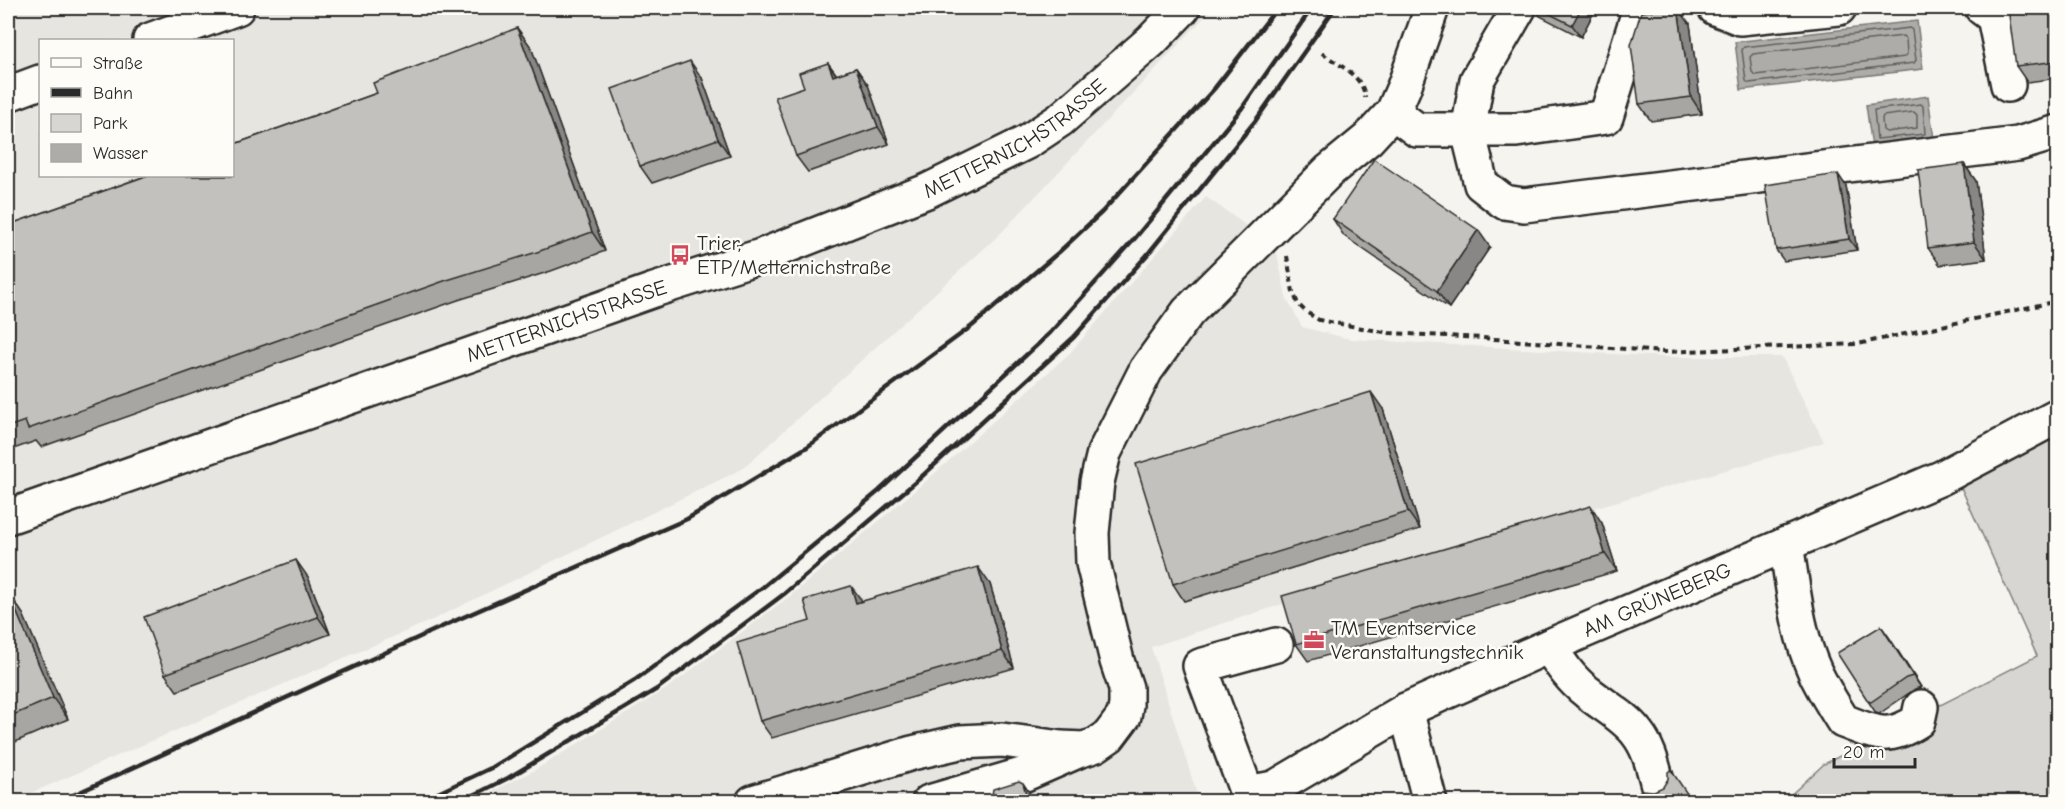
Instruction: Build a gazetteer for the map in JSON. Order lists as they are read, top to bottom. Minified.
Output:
{"streets":{"street":["METTERNICHSTRASSE","AM GRÜNEBERG"]},"places":{"bus stop":["Trier, ETP/Metternichstraße"],"office":["TM Eventservice Veranstaltungstechnik"]},"legend":["Straße","Bahn","Park","Wasser"],"scale_bar":"20 m"}
